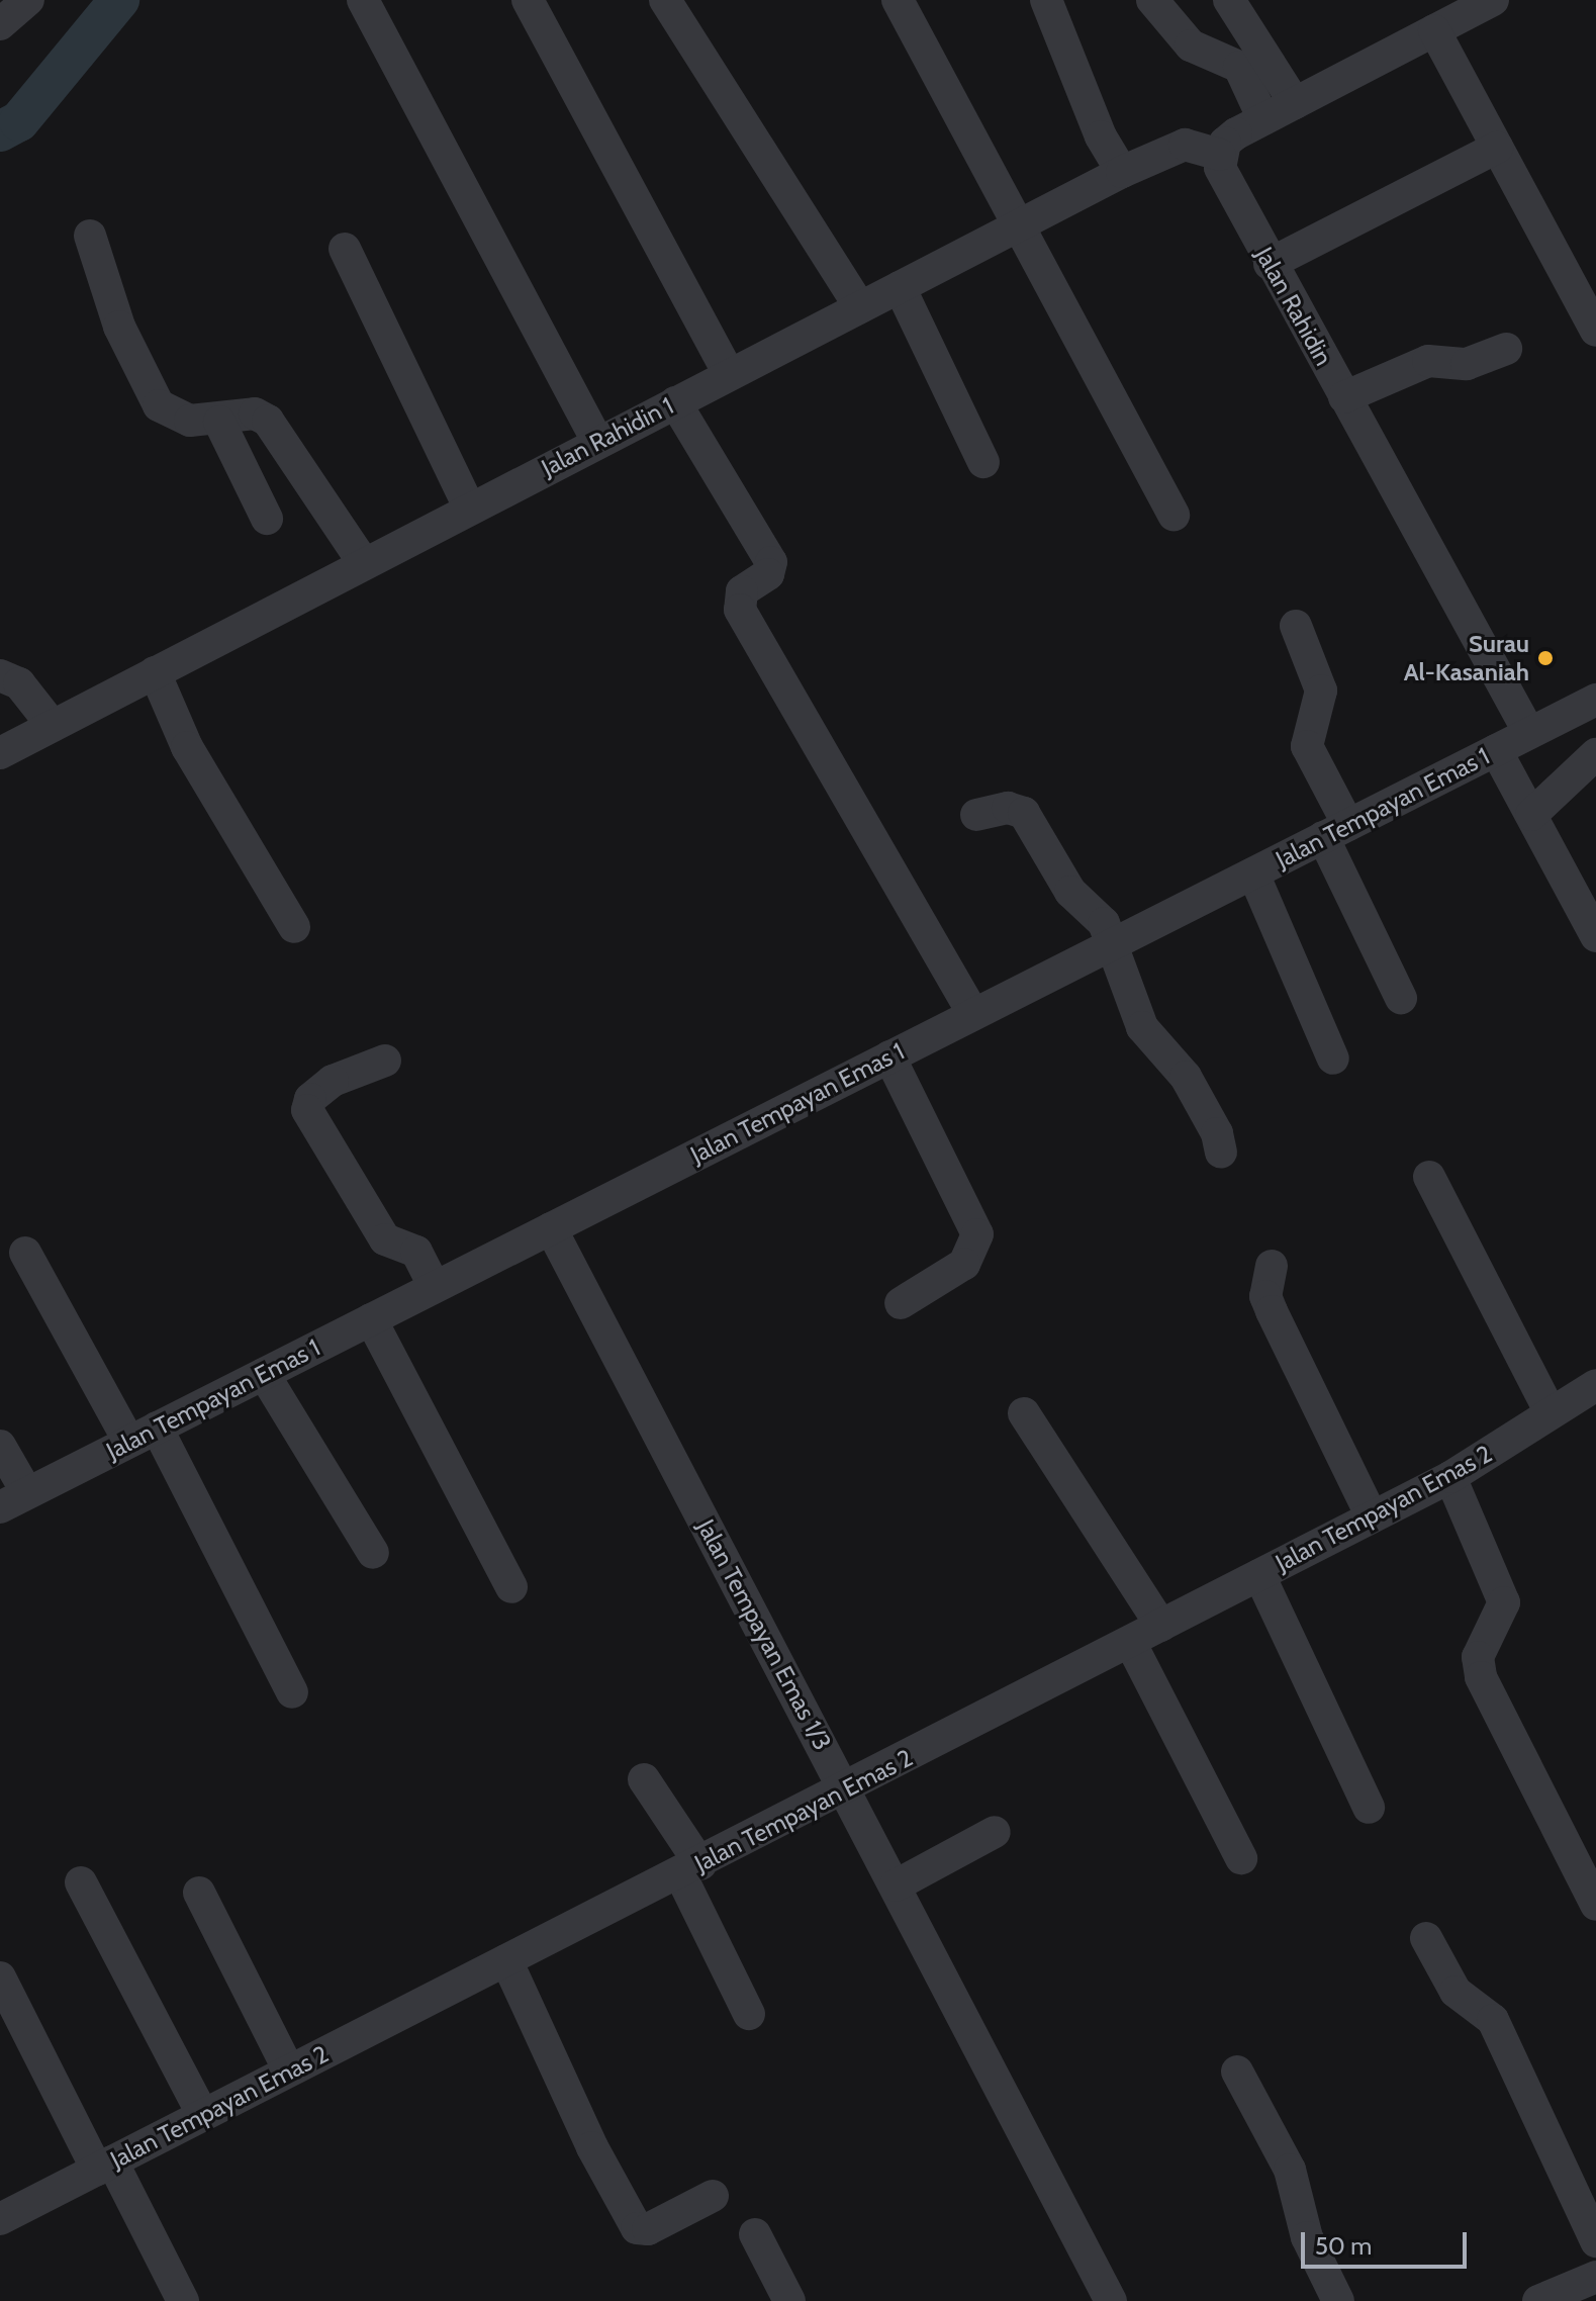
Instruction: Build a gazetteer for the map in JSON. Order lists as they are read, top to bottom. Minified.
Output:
{"streets":{"street":["Jalan Rahidin","Jalan Rahidin 1","Jalan Tempayan Emas 1","Jalan Tempayan Emas 2","Jalan Tempayan Emas 1/3"]},"crossings":[["Jalan Rahidin","Jalan Rahidin 1"],["Jalan Rahidin","Jalan Tempayan Emas 1"],["Jalan Tempayan Emas 1","Jalan Tempayan Emas 1/3"],["Jalan Tempayan Emas 2","Jalan Tempayan Emas 1/3"]],"places":["Surau Al-Kasaniah"],"scale_bar":"50 m"}
